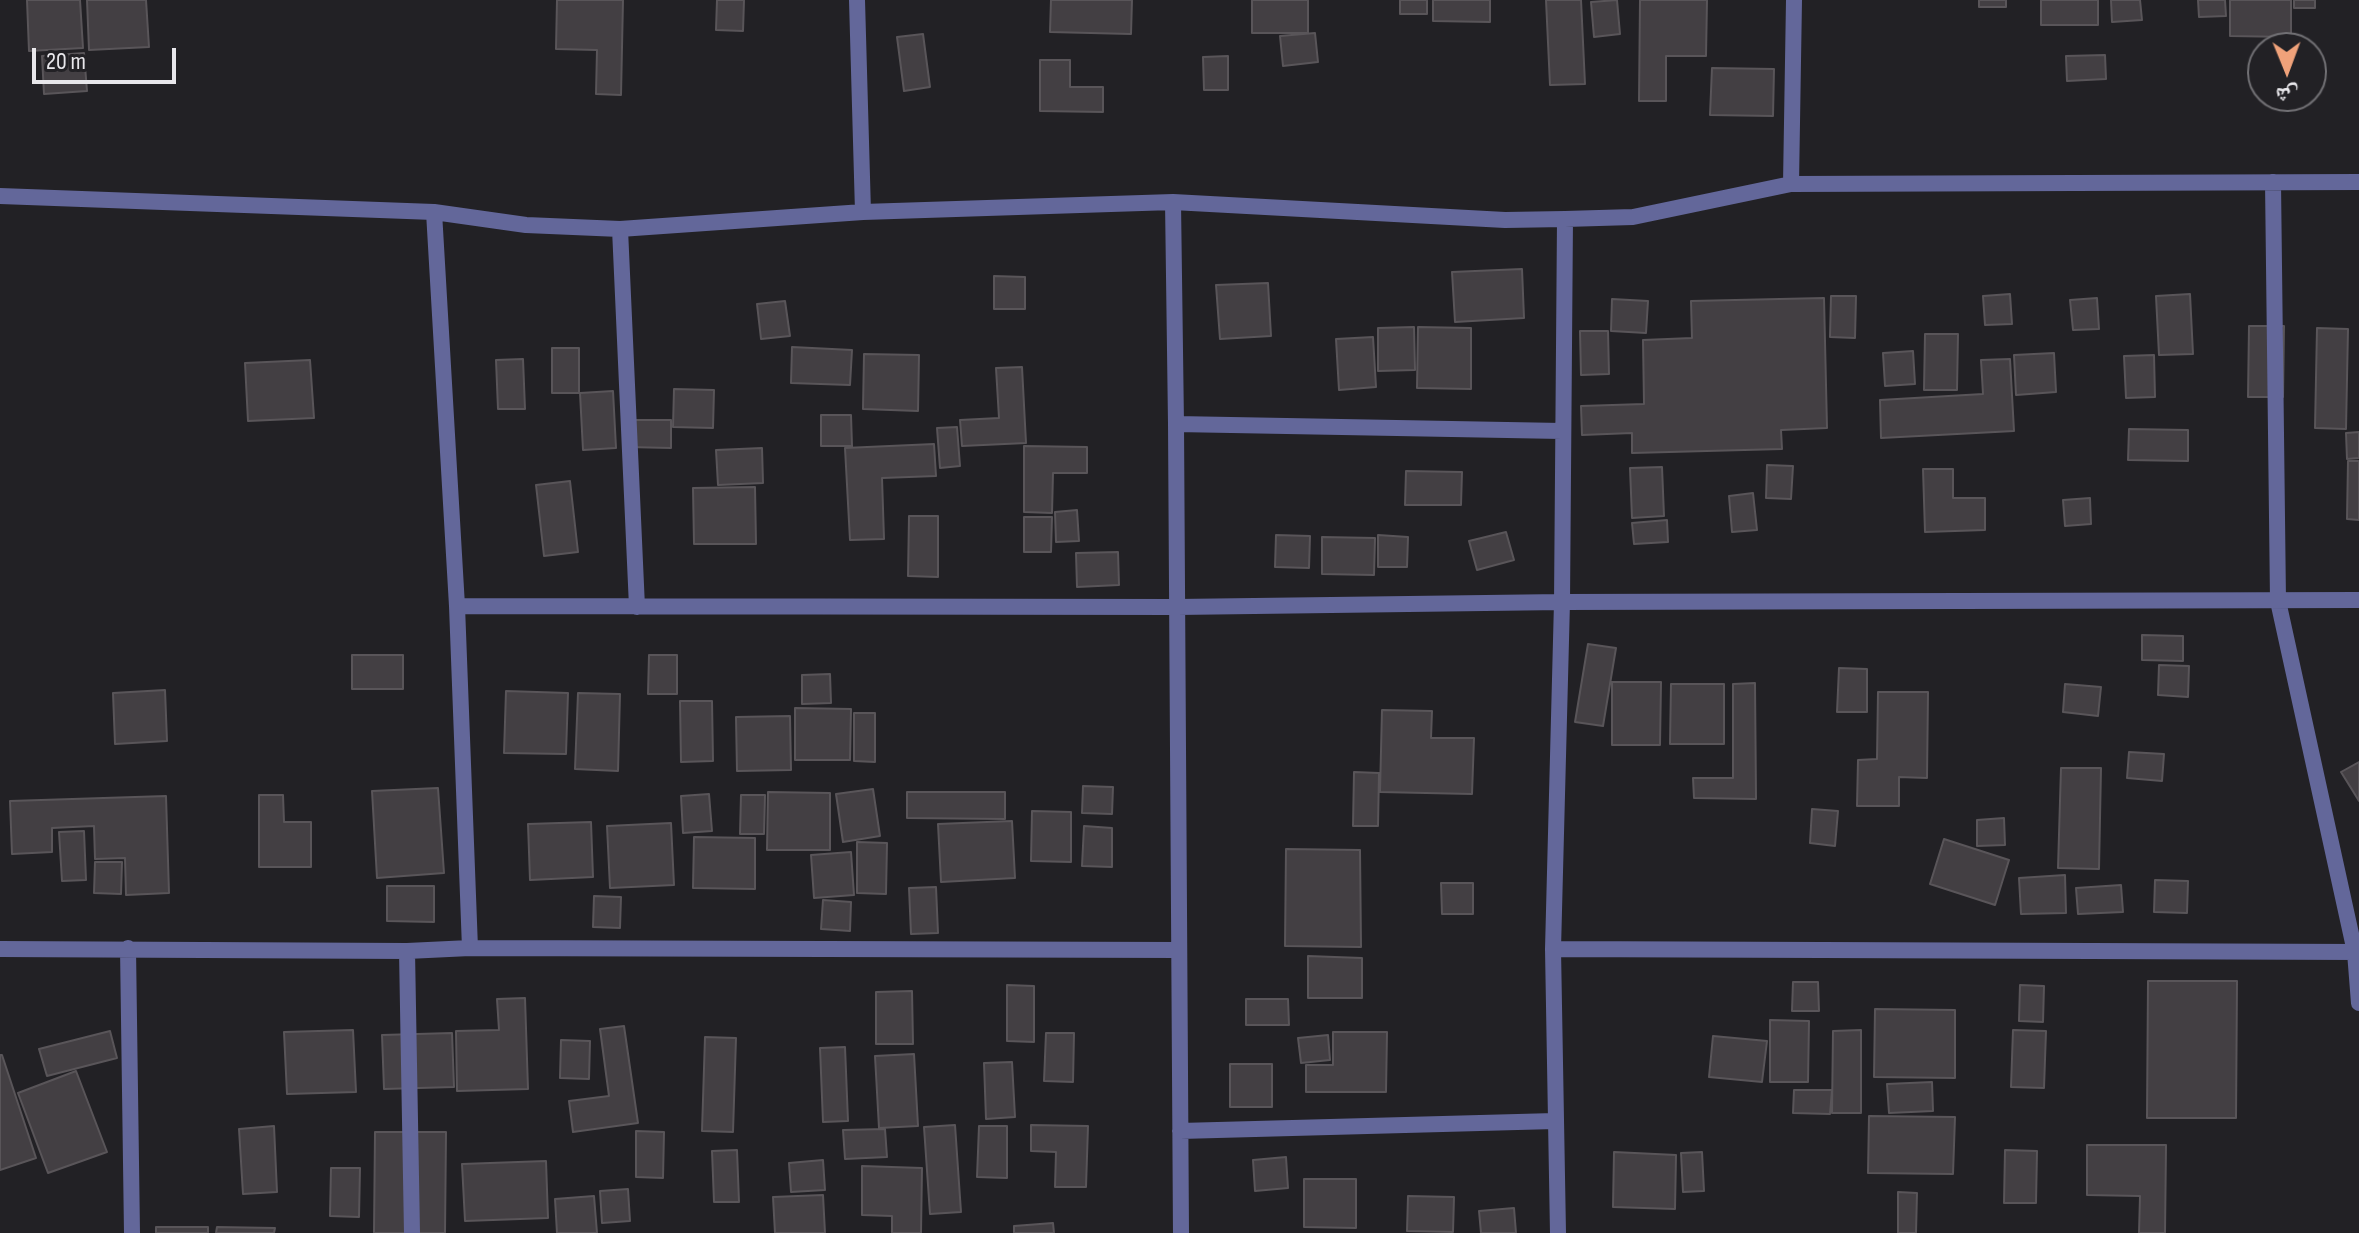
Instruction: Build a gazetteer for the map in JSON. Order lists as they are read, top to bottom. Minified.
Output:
{"scale_bar":"20 m","north":"bottom"}
